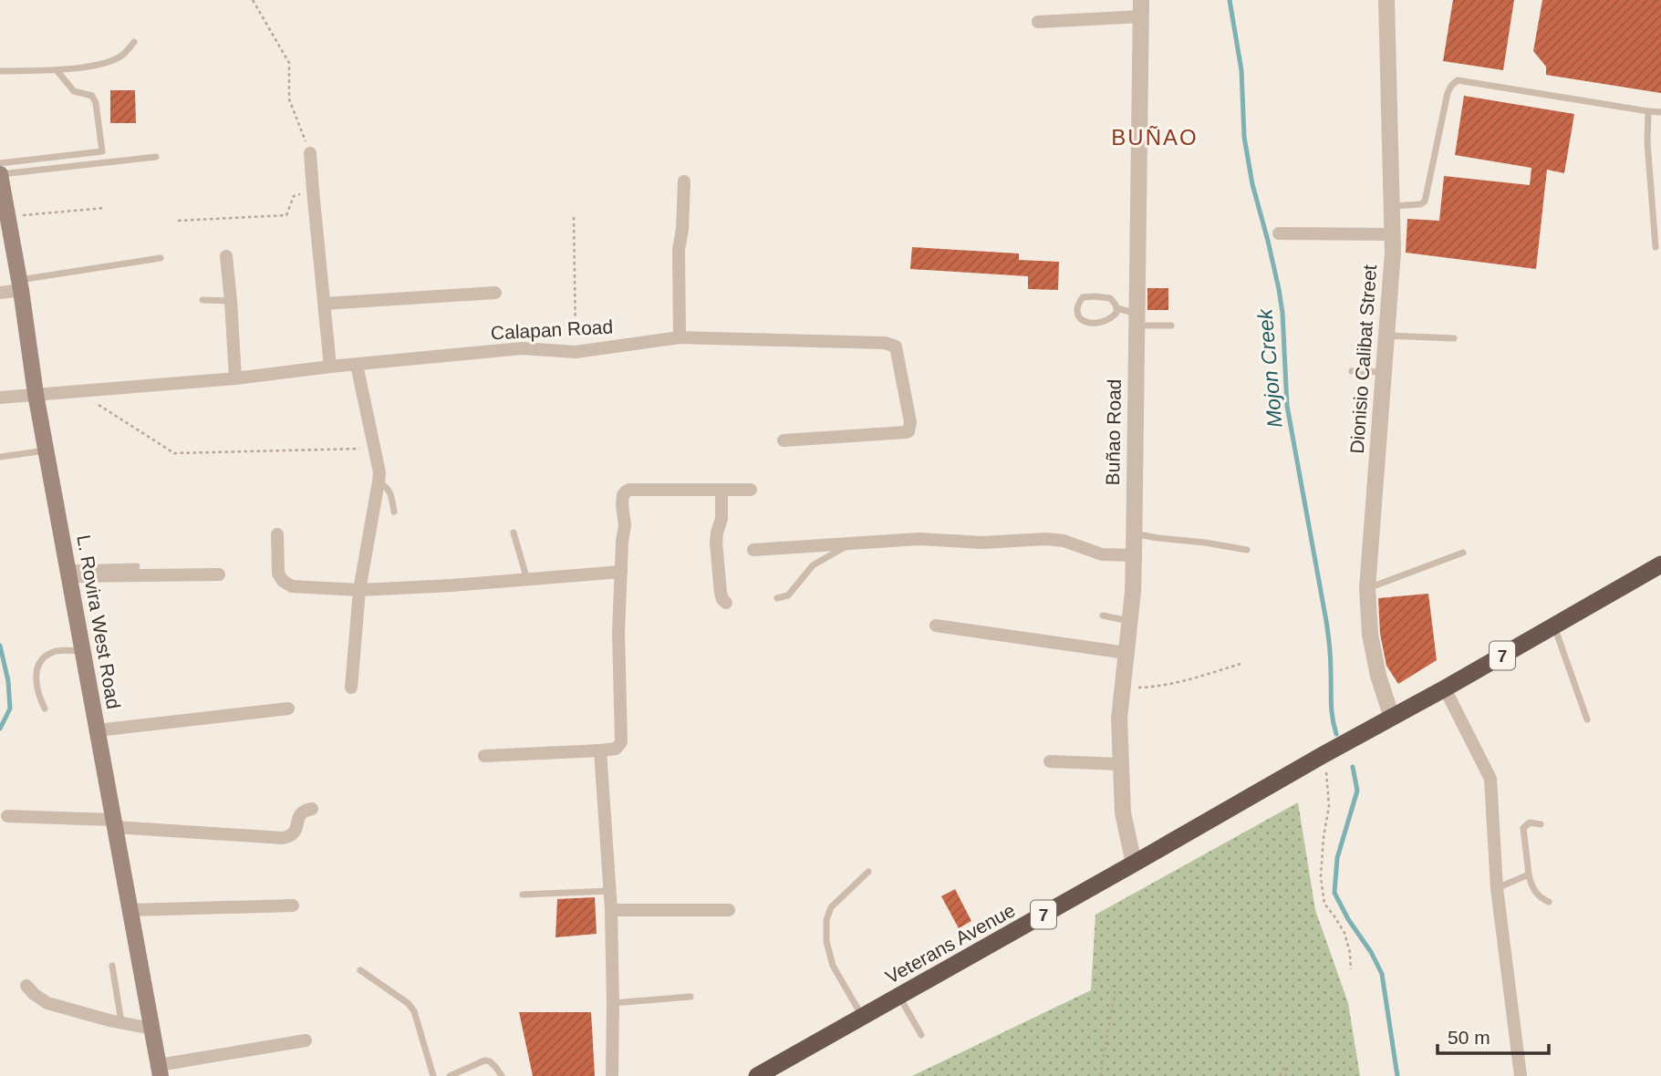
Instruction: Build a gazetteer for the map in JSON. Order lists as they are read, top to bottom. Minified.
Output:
{"streets":{"highway":["7","Veterans Avenue"],"main road":["L. Rovira West Road"],"street":["Calapan Road","Dionisio Calibat Street","Buñao Road"]},"crossings":[["Calapan Road","L. Rovira West Road"],["Dionisio Calibat Street","7"],["Buñao Road","Veterans Avenue"],["7","Veterans Avenue"]],"districts":["BUÑAO"],"water":["Mojon Creek"],"scale_bar":"50 m"}
